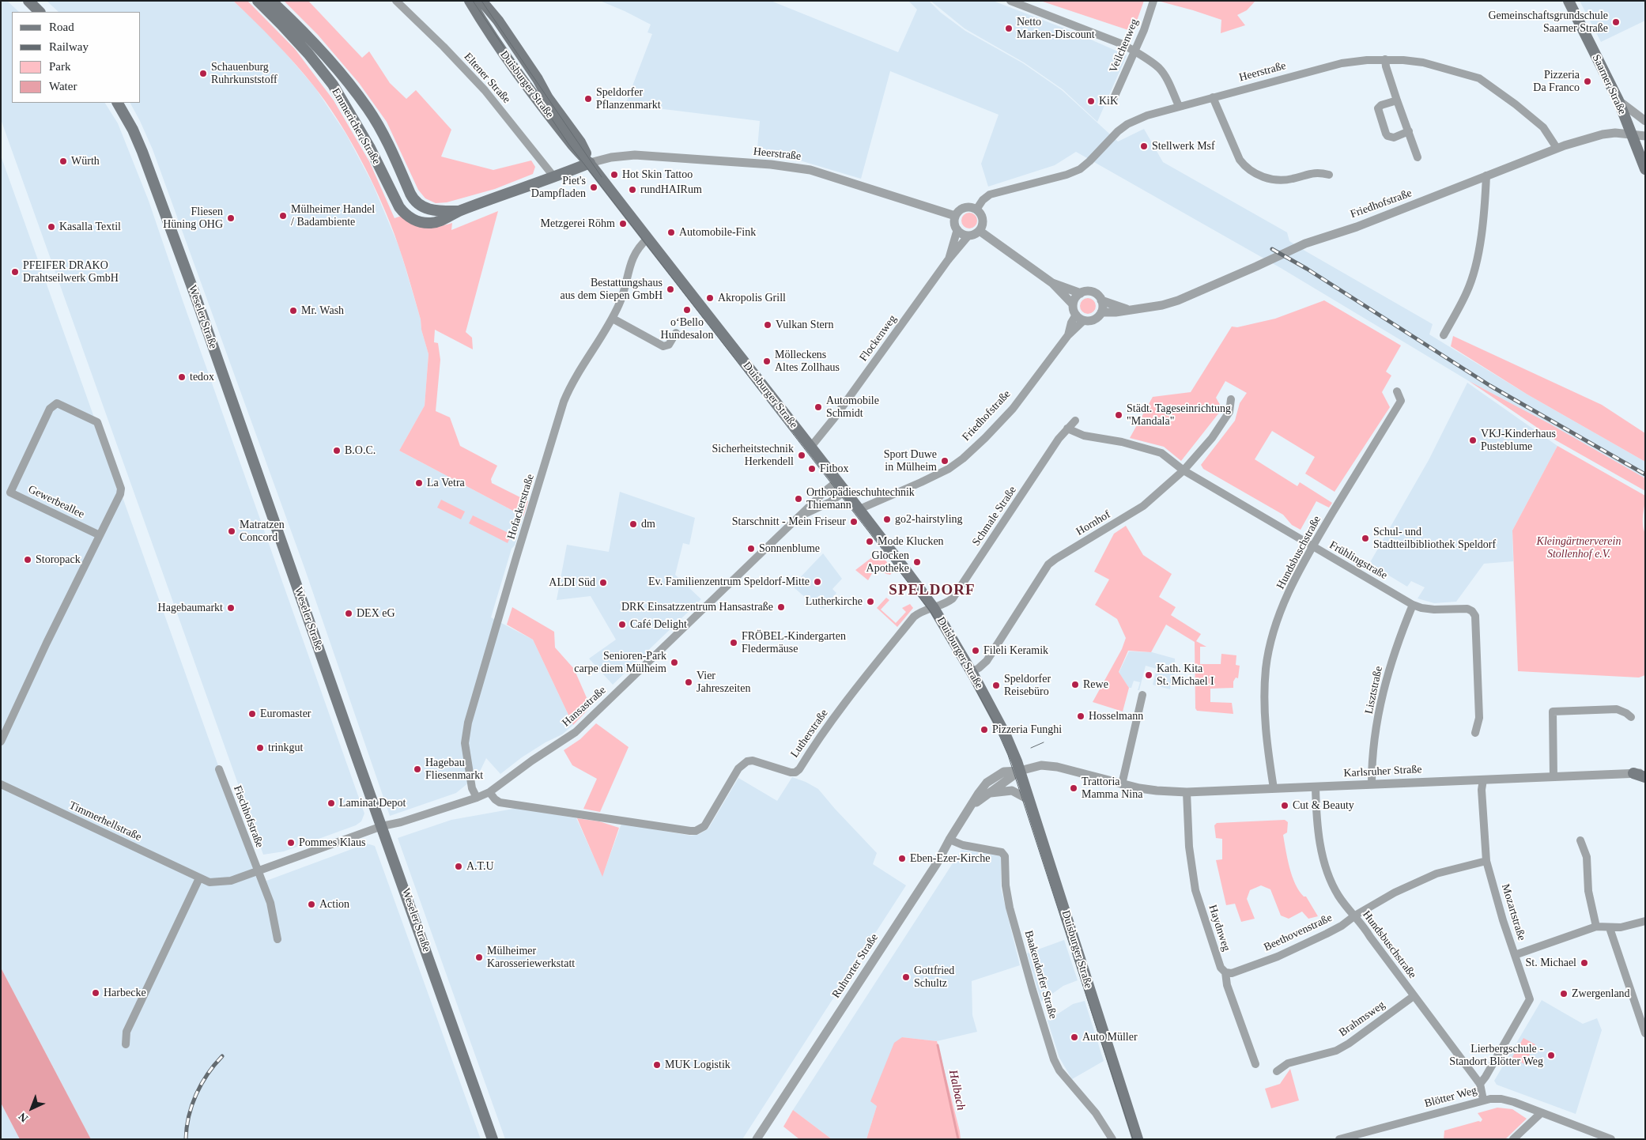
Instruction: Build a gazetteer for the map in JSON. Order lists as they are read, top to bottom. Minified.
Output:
{"streets":{"main road":["Duisburger Straße","Saarner Straße","Emmericher Straße","Weseler Straße"],"street":["Veilchenweg","Heerstraße","Eltener Straße","Friedhofstraße","Flockenweg","Gewerbeallee","Hofackerstraße","Schmale Straße","Hornhof","Hundsbuschstraße","Frühlingstraße","Lisztstraße","Hansastraße","Lutherstraße","Karlsruher Straße","Fischhofstraße","Timmerhellstraße","Mozartstraße","Haydnweg","Beethovenstraße","Ruhrorter Straße","Baakendorfer Straße","Brahmsweg","Blötter Weg"]},"crossings":[["Heerstraße","Duisburger Straße"],["Heerstraße","Emmericher Straße"],["Heerstraße","Friedhofstraße"],["Heerstraße","Flockenweg"],["Eltener Straße","Emmericher Straße"],["Duisburger Straße","Emmericher Straße"],["Duisburger Straße","Friedhofstraße"],["Duisburger Straße","Flockenweg"],["Duisburger Straße","Hofackerstraße"],["Duisburger Straße","Schmale Straße"],["Duisburger Straße","Hornhof"],["Duisburger Straße","Hansastraße"],["Duisburger Straße","Lutherstraße"],["Duisburger Straße","Karlsruher Straße"],["Duisburger Straße","Ruhrorter Straße"],["Saarner Straße","Friedhofstraße"],["Weseler Straße","Hansastraße"],["Weseler Straße","Timmerhellstraße"],["Hofackerstraße","Hansastraße"],["Schmale Straße","Lutherstraße"],["Hornhof","Frühlingstraße"],["Hundsbuschstraße","Frühlingstraße"],["Hundsbuschstraße","Karlsruher Straße"],["Hundsbuschstraße","Mozartstraße"],["Hundsbuschstraße","Beethovenstraße"],["Hundsbuschstraße","Brahmsweg"],["Hundsbuschstraße","Blötter Weg"],["Frühlingstraße","Lisztstraße"],["Lisztstraße","Karlsruher Straße"],["Hansastraße","Lutherstraße"],["Hansastraße","Timmerhellstraße"],["Karlsruher Straße","Mozartstraße"],["Karlsruher Straße","Haydnweg"],["Karlsruher Straße","Ruhrorter Straße"],["Fischhofstraße","Timmerhellstraße"],["Mozartstraße","Beethovenstraße"],["Haydnweg","Beethovenstraße"],["Ruhrorter Straße","Baakendorfer Straße"]],"districts":["SPELDORF"],"water":["Halbach"],"parks":["Kleingärtnerverein Stollenhof e.V."],"places":["Gemeinschaftsgrundschule Saarner Straße","Netto Marken-Discount","Schauenburg Ruhrkunststoff","Pizzeria Da Franco","Speldorfer Pflanzenmarkt","KiK","Stellwerk Msf","Würth","Hot Skin Tattoo","Piet's Dampfladen","rundHAIRum","Mülheimer Handel / Badambiente","Fliesen Hüning OHG","Metzgerei Röhm","Kasalla Textil","Automobile-Fink","PFEIFER DRAKO Drahtseilwerk GmbH","Bestattungshaus aus dem Siepen GmbH","Akropolis Grill","o‘Bello Hundesalon","Mr. Wash","Vulkan Stern","Mölleckens Altes Zollhaus","tedox","Automobile Schmidt","Städt. Tageseinrichtung \"Mandala\"","VKJ-Kinderhaus Pusteblume","B.O.C.","Sicherheitstechnik Herkendell","Sport Duwe in Mülheim","Fitbox","La Vetra","Orthopädieschuhtechnik Thiemann","go2-hairstyling","Starschnitt - Mein Friseur","dm","Matratzen Concord","Schul- und Stadtteilbibliothek Speldorf","Mode Klucken","Sonnenblume","Storopack","Glocken Apotheke","Ev. Familienzentrum Speldorf-Mitte","ALDI Süd","Lutherkirche","DRK Einsatzzentrum Hansastraße","Hagebaumarkt","DEX eG","Café Delight","FRÖBEL-Kindergarten Fledermäuse","Fileli Keramik","Senioren-Park carpe diem Mülheim","Kath. Kita St. Michael I","Vier Jahreszeiten","Rewe","Speldorfer Reisebüro","Euromaster","Hosselmann","Pizzeria Funghi","trinkgut","Hagebau Fliesenmarkt","Trattoria Mamma Nina","Laminat Depot","Cut & Beauty","Pommes Klaus","Eben-Ezer-Kirche","A.T.U","Action","Mülheimer Karosseriewerkstatt","St. Michael","Gottfried Schultz","Harbecke","Zwergenland","Auto Müller","Lierbergschule - Standort Blötter Weg","MUK Logistik"],"legend":["Road","Railway","Park","Water"],"north":"bottom left"}
